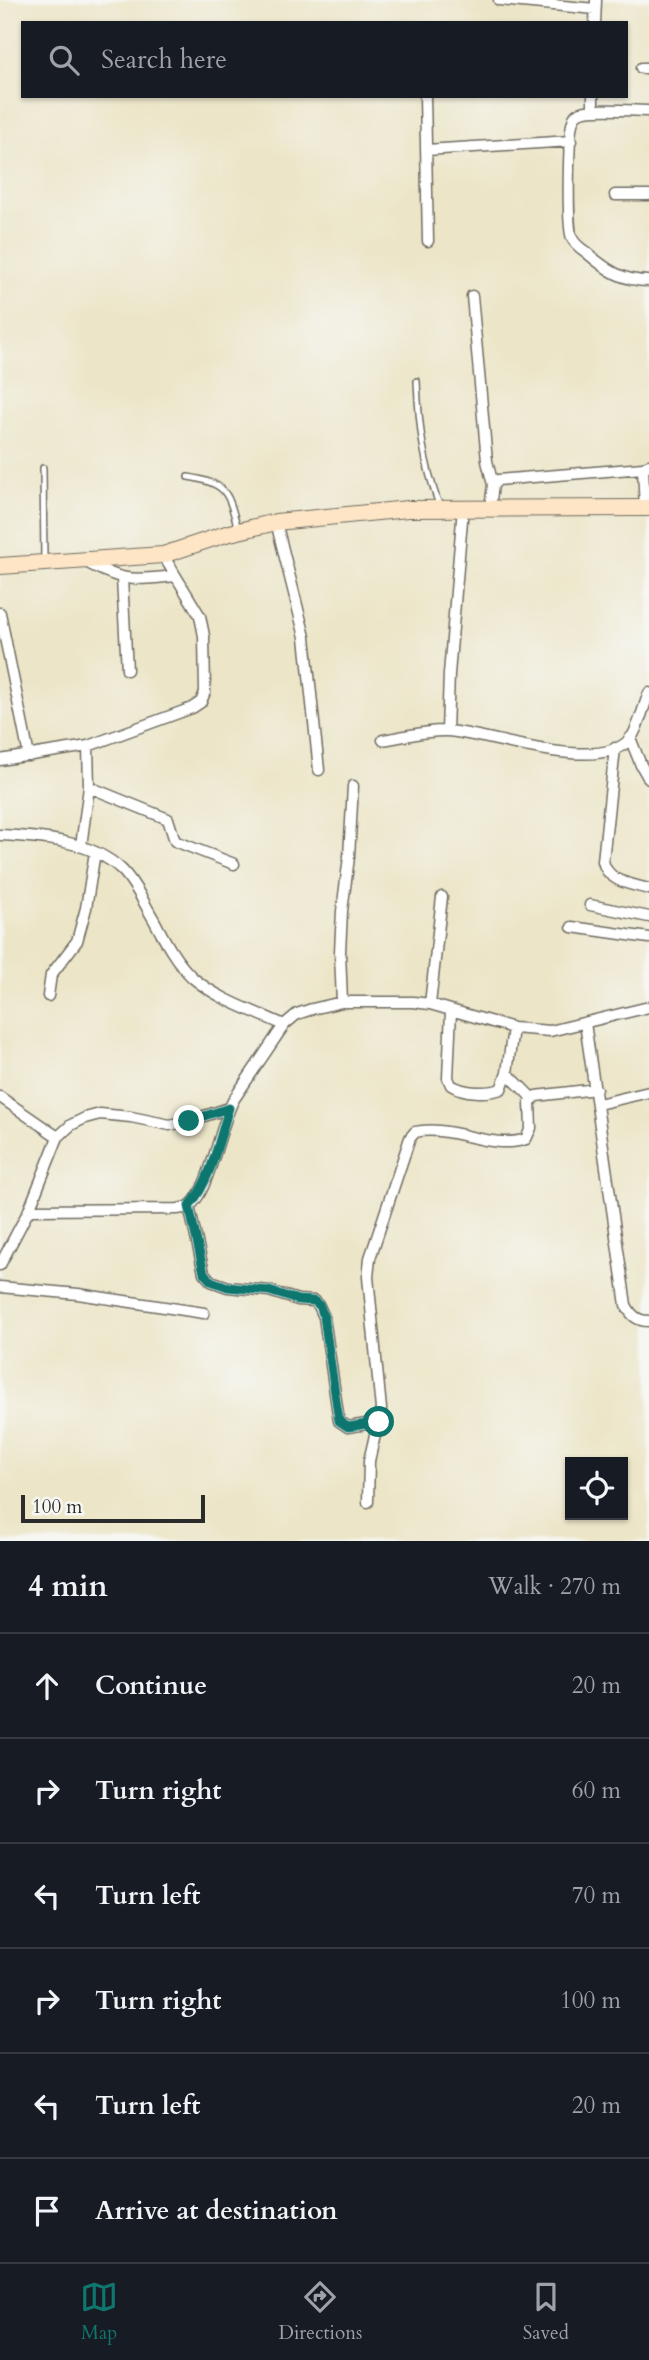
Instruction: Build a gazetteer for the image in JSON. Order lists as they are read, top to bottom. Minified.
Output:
{"scale_bar":"100 m","page":{"search":"Search here","scale":"100 m","heading":["4 min","Walk · 270 m"],"list":[["Continue","20 m"],["Turn right","60 m"],["Turn left","70 m"],["Turn right","100 m"],["Turn left","20 m"],"Arrive at destination"],"nav":["Map","Directions","Saved"]}}
